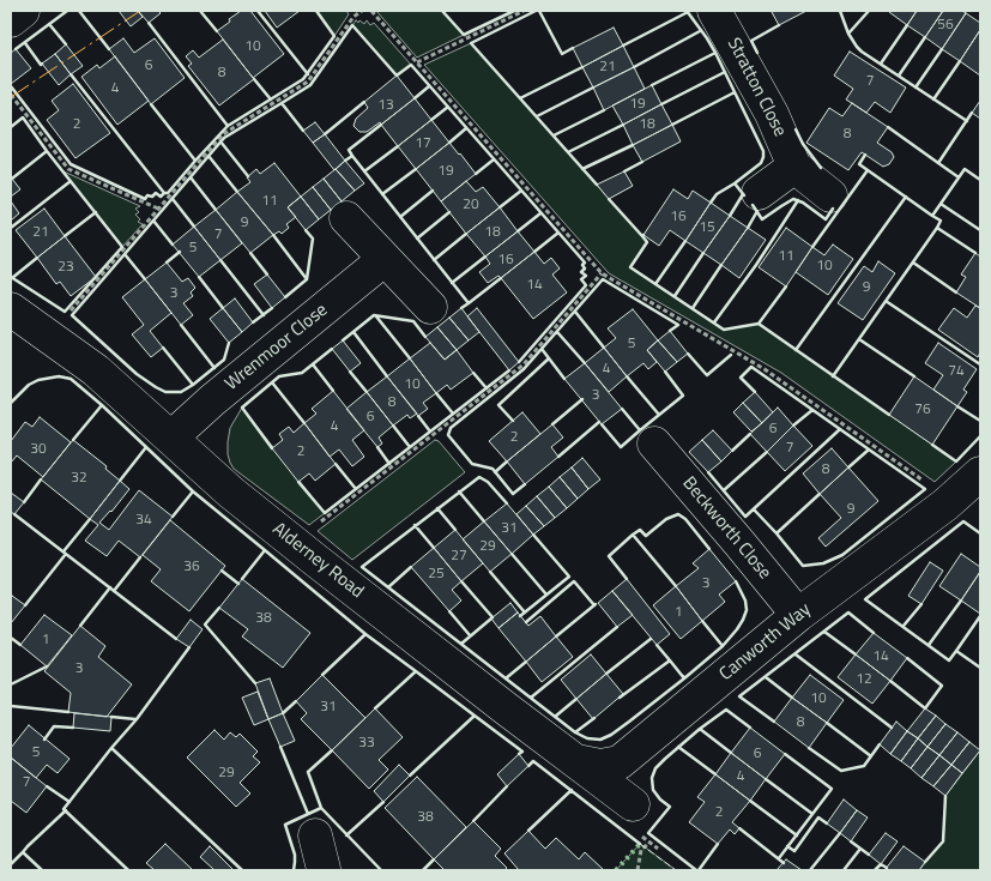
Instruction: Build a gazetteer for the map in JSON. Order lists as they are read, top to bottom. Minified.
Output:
{"streets":{"street":["Stratton Close","Wrenmoor Close","Beckworth Close","Alderney Road","Canworth Way"]},"crossings":[["Wrenmoor Close","Alderney Road"],["Beckworth Close","Canworth Way"],["Alderney Road","Canworth Way"]],"house_numbers":["56","10","6","21","8","7","4","19","13","2","18","8","17","19","11","20","16","9","15","21","18","7","5","11","16","10","23","14","9","3","5","4","74","10","3","8","76","6","4","6","2","7","30","2","8","32","9","34","31","29","27","36","25","3","1","38","1","14","3","12","10","31","8","33","5","6","29","4","7","2","38"]}
